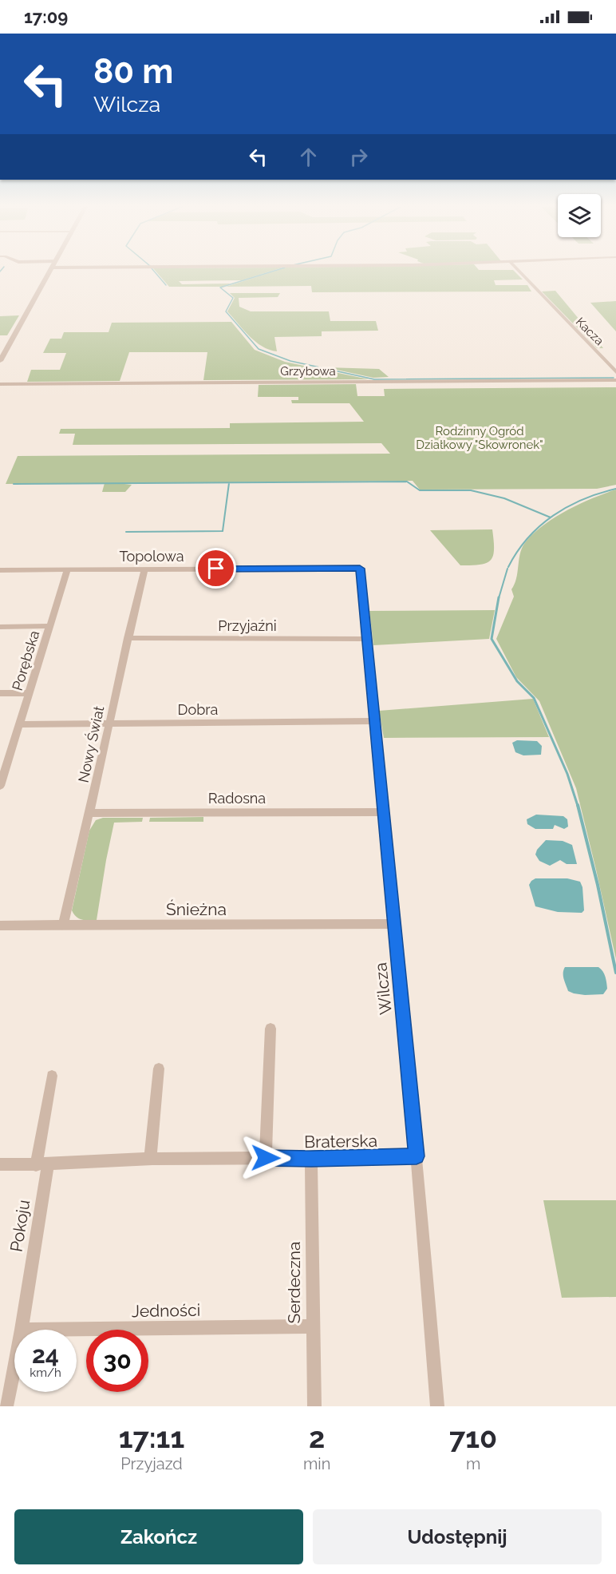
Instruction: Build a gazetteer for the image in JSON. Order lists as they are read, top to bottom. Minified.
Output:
{"streets":{"street":["Kacza","Grzybowa","Topolowa","Przyjaźni","Porębska","Dobra","Nowy Świat","Radosna","Śnieżna","Wilcza","Braterska","Pokoju","Serdeczna","Jedności"]},"crossings":[["Topolowa","Porębska"],["Topolowa","Nowy Świat"],["Topolowa","Wilcza"],["Przyjaźni","Nowy Świat"],["Przyjaźni","Wilcza"],["Porębska","Dobra"],["Dobra","Nowy Świat"],["Dobra","Wilcza"],["Nowy Świat","Radosna"],["Nowy Świat","Śnieżna"],["Radosna","Wilcza"],["Śnieżna","Wilcza"],["Wilcza","Braterska"],["Braterska","Pokoju"],["Braterska","Serdeczna"],["Pokoju","Jedności"],["Serdeczna","Jedności"]],"parks":["Rodzinny Ogród Działkowy \"Skowronek\""],"page":{"status":"17:09","turn":["80 m","Wilcza"],"speed":"24 km/h","limit":"30","eta":["17:11","Przyjazd","2","min","710","m"],"buttons":["Zakończ","Udostępnij"]}}
